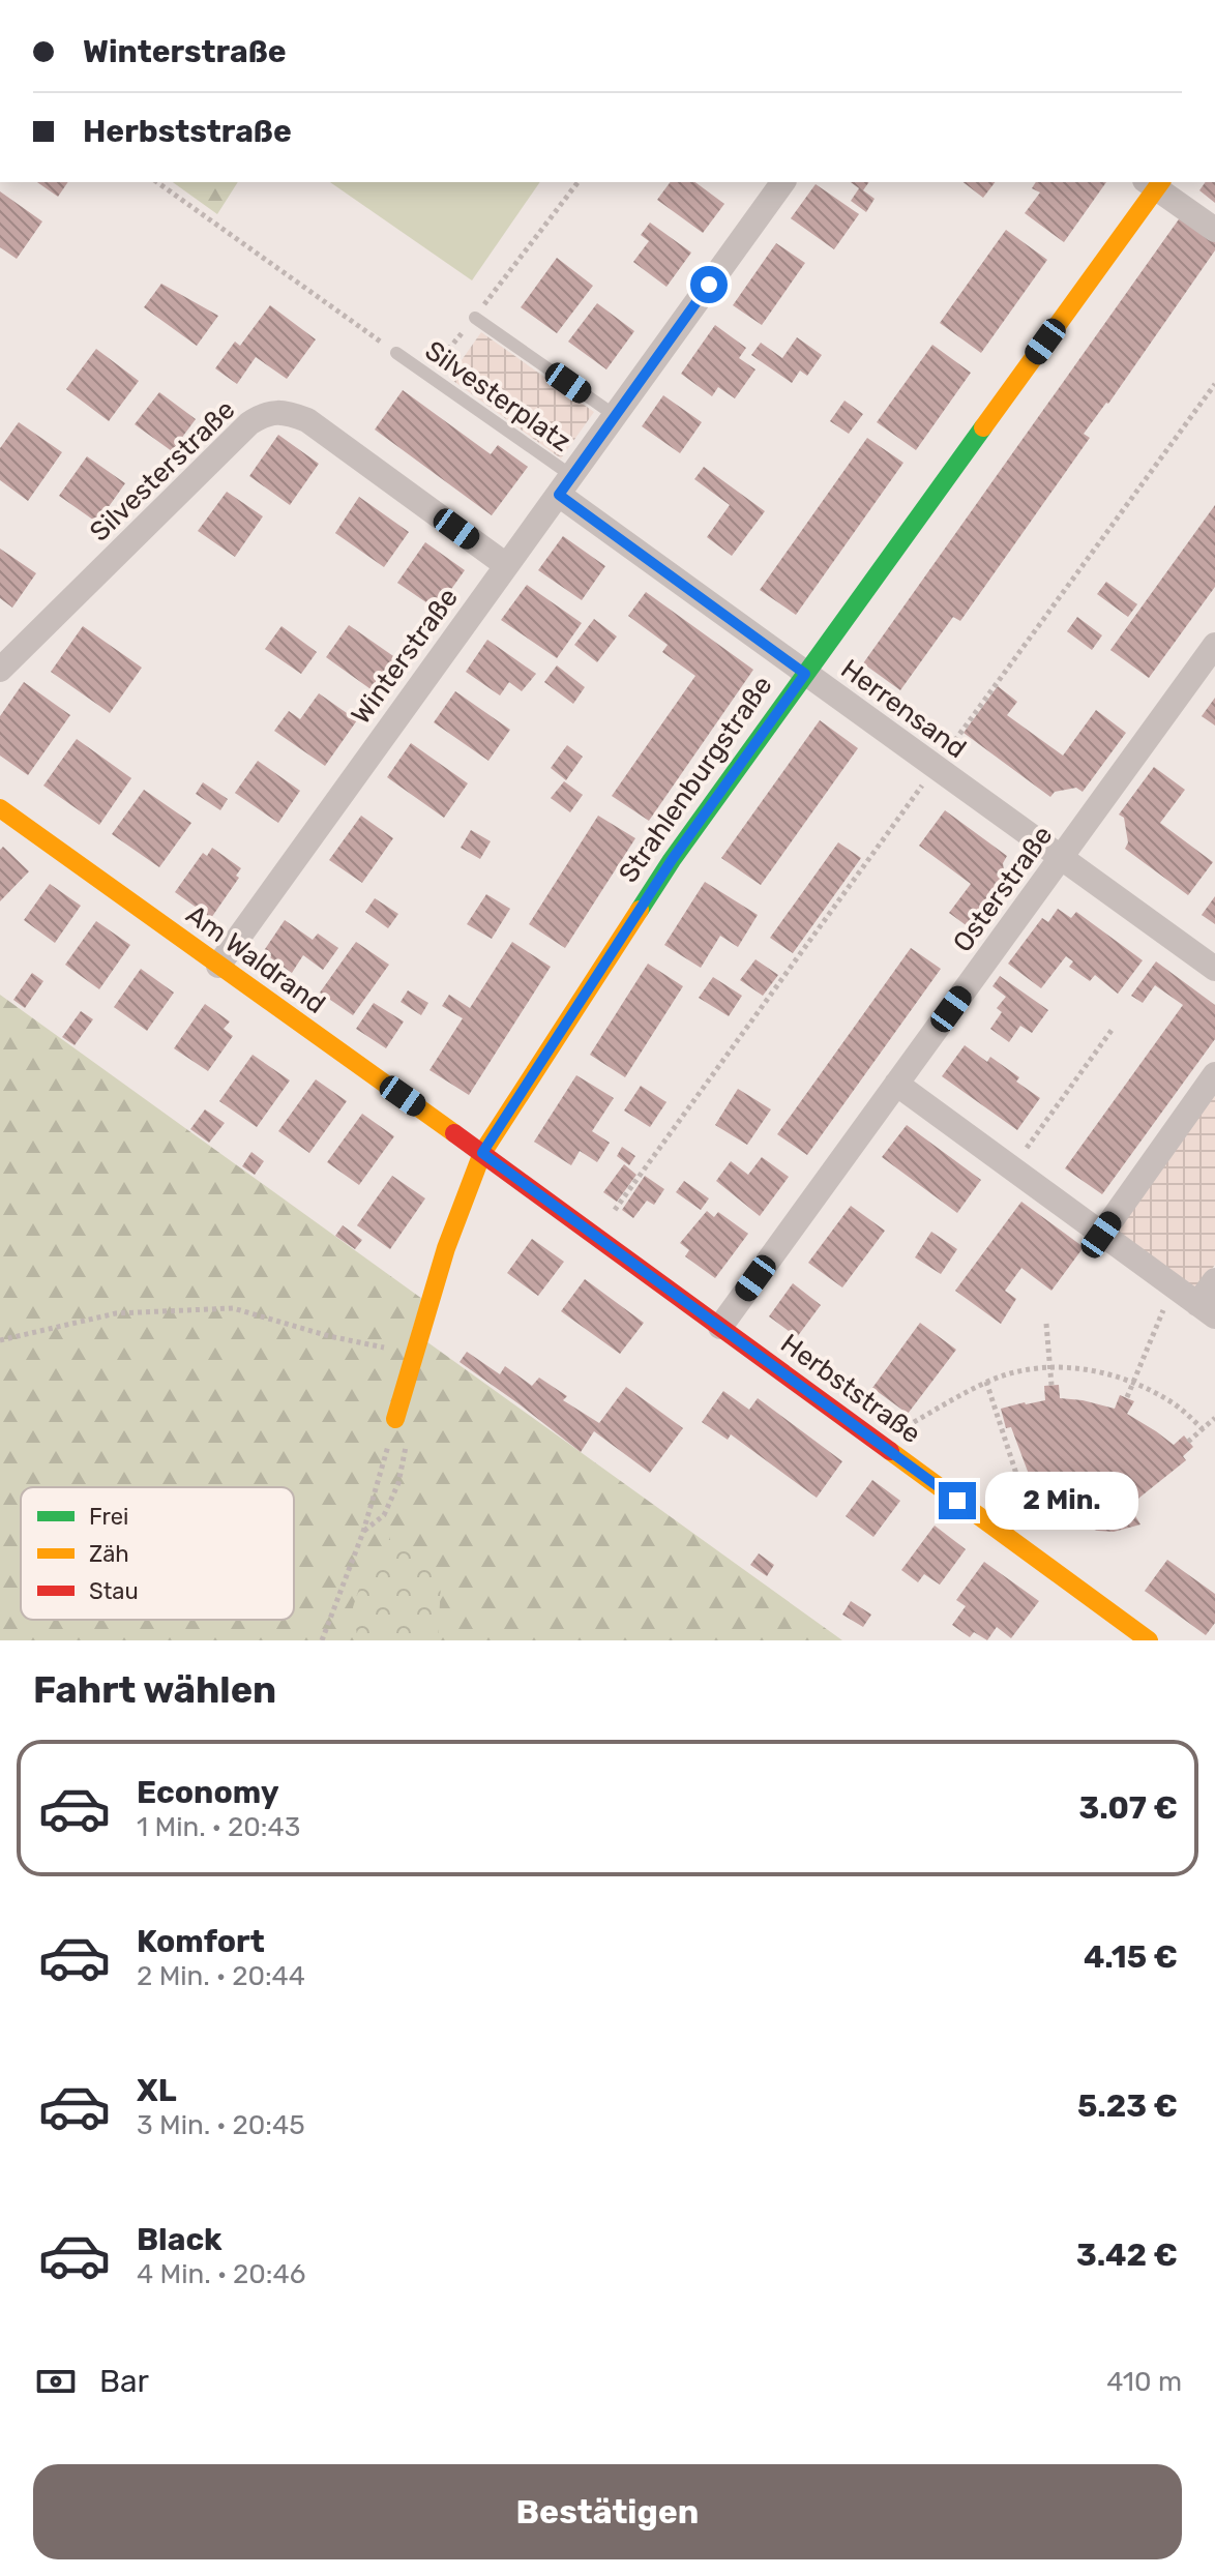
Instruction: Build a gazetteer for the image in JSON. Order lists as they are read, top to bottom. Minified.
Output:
{"streets":{"street":["Silvesterstraße","Winterstraße","Herrensand","Strahlenburgstraße","Osterstraße","Am Waldrand","Herbststraße"],"lane":["Silvesterplatz"]},"crossings":[["Silvesterplatz","Winterstraße"],["Silvesterplatz","Herrensand"],["Silvesterstraße","Winterstraße"],["Winterstraße","Herrensand"],["Winterstraße","Am Waldrand"],["Herrensand","Strahlenburgstraße"],["Herrensand","Osterstraße"],["Strahlenburgstraße","Am Waldrand"],["Strahlenburgstraße","Herbststraße"],["Osterstraße","Herbststraße"],["Am Waldrand","Herbststraße"]],"legend":["Frei","Zäh","Stau"],"page":{"banner":["Winterstraße","Herbststraße"],"bubble":"2 Min.","heading":"Fahrt wählen","list":[{"name":"Economy","note":"1 Min. · 20:43","value":"3.07 €"},{"name":"Komfort","note":"2 Min. · 20:44","value":"4.15 €"},{"name":"XL","note":"3 Min. · 20:45","value":"5.23 €"},{"name":"Black","note":"4 Min. · 20:46","value":"3.42 €"}],"pay":["Bar","410 m"],"buttons":"Bestätigen"}}
